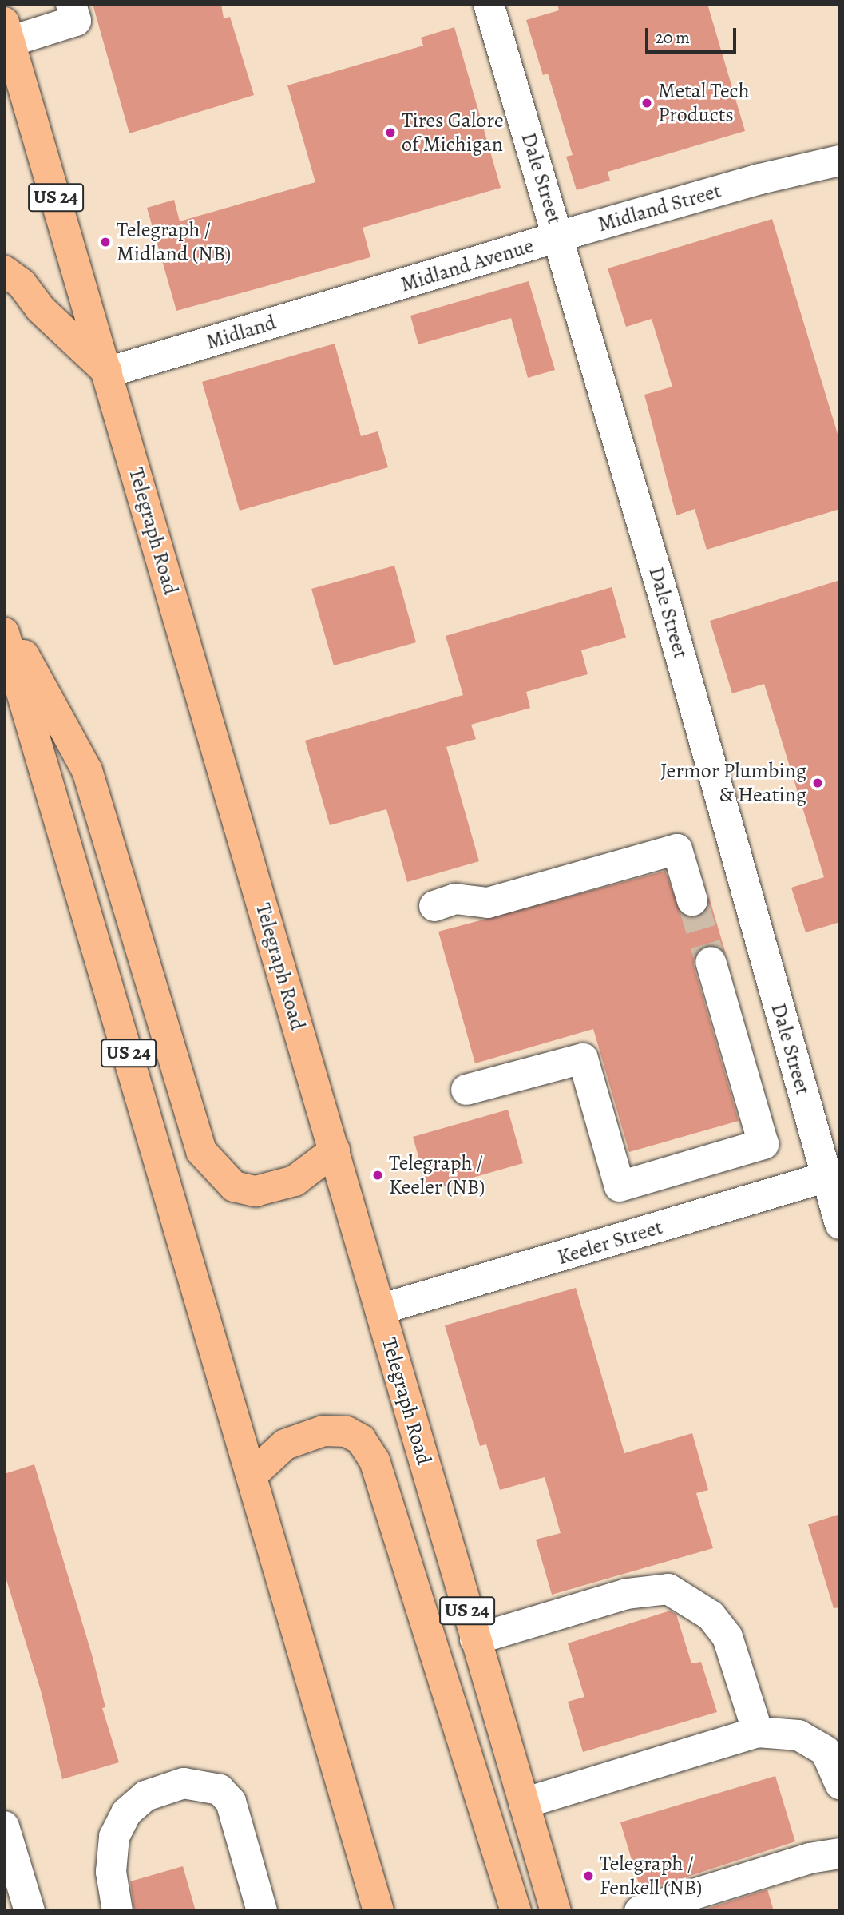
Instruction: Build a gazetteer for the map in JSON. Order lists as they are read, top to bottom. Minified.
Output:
{"streets":{"main road":["US 24","Telegraph Road"],"street":["Dale Street","Midland Street","Midland Avenue","Midland","Keeler Street"]},"crossings":[["Dale Street","Midland Street"],["Dale Street","Midland Avenue"],["Dale Street","Keeler Street"],["Midland Street","Midland Avenue"],["Midland Avenue","Midland"],["Midland","Telegraph Road"],["Telegraph Road","Keeler Street"]],"places":["Metal Tech Products","Tires Galore of Michigan","Telegraph / Midland (NB)","Jermor Plumbing & Heating","Telegraph / Keeler (NB)","Telegraph / Fenkell (NB)"],"scale_bar":"20 m"}
